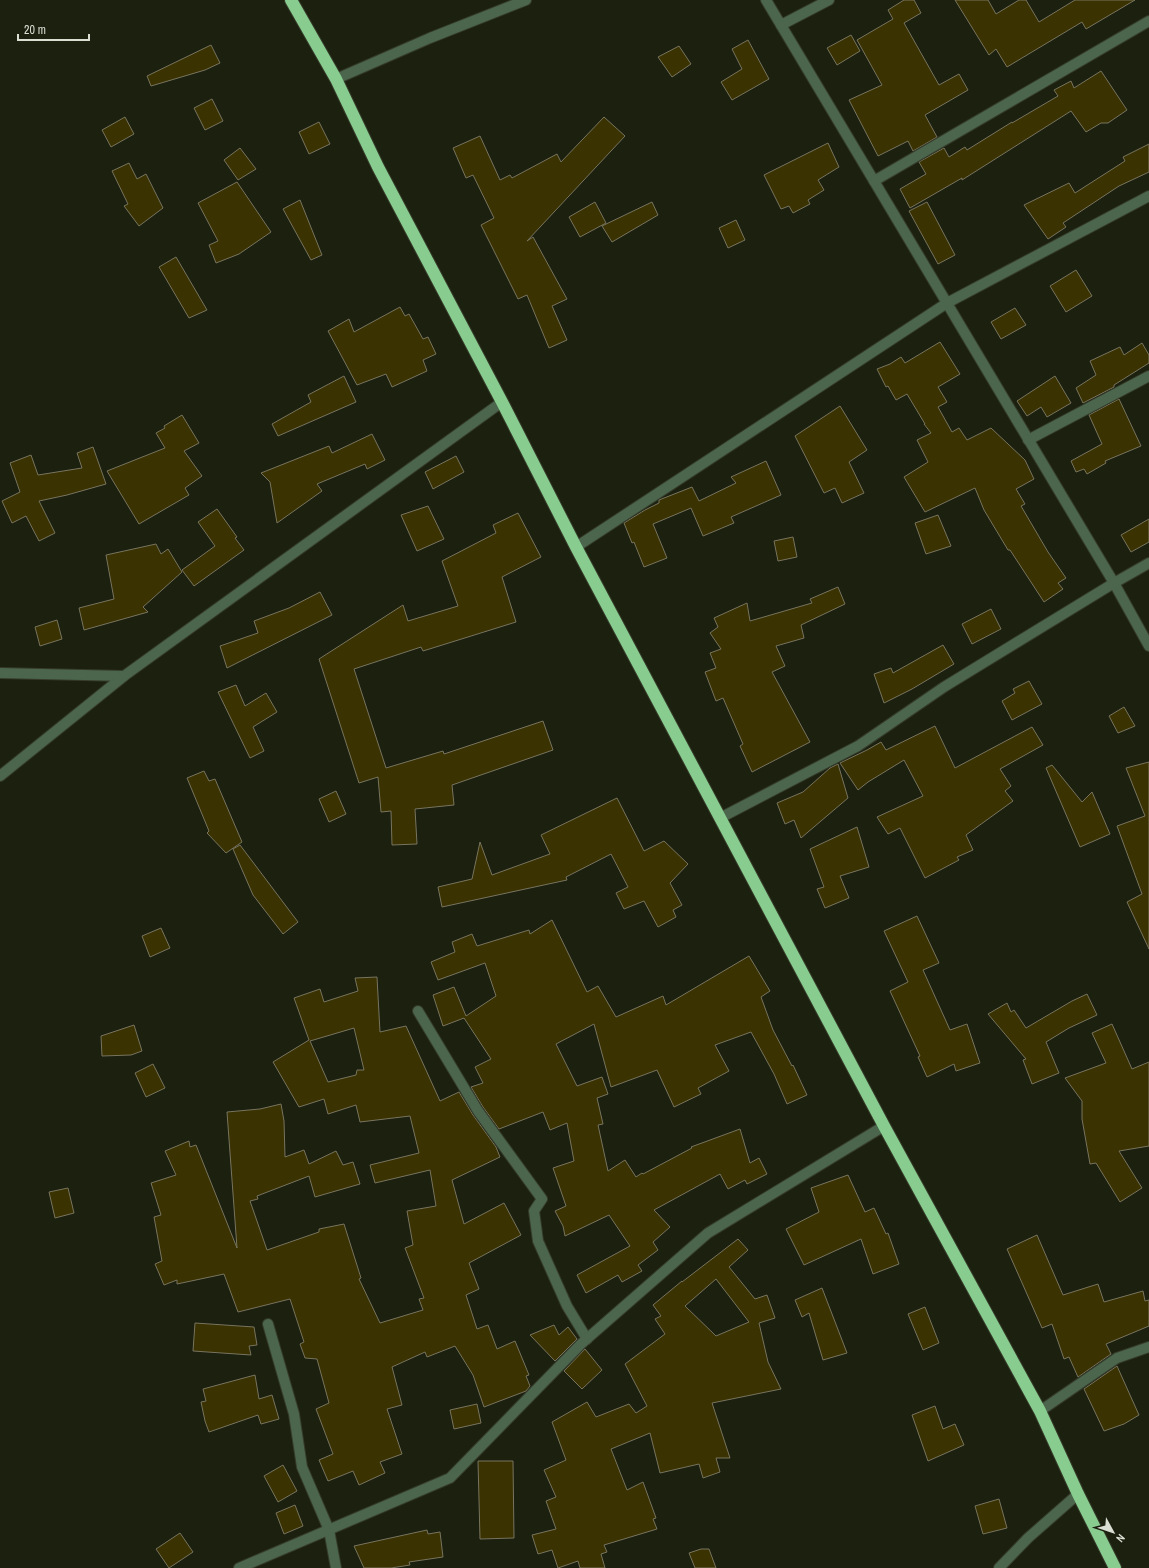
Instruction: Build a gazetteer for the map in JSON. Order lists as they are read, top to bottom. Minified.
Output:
{"scale_bar":"20 m","north":"bottom right"}
